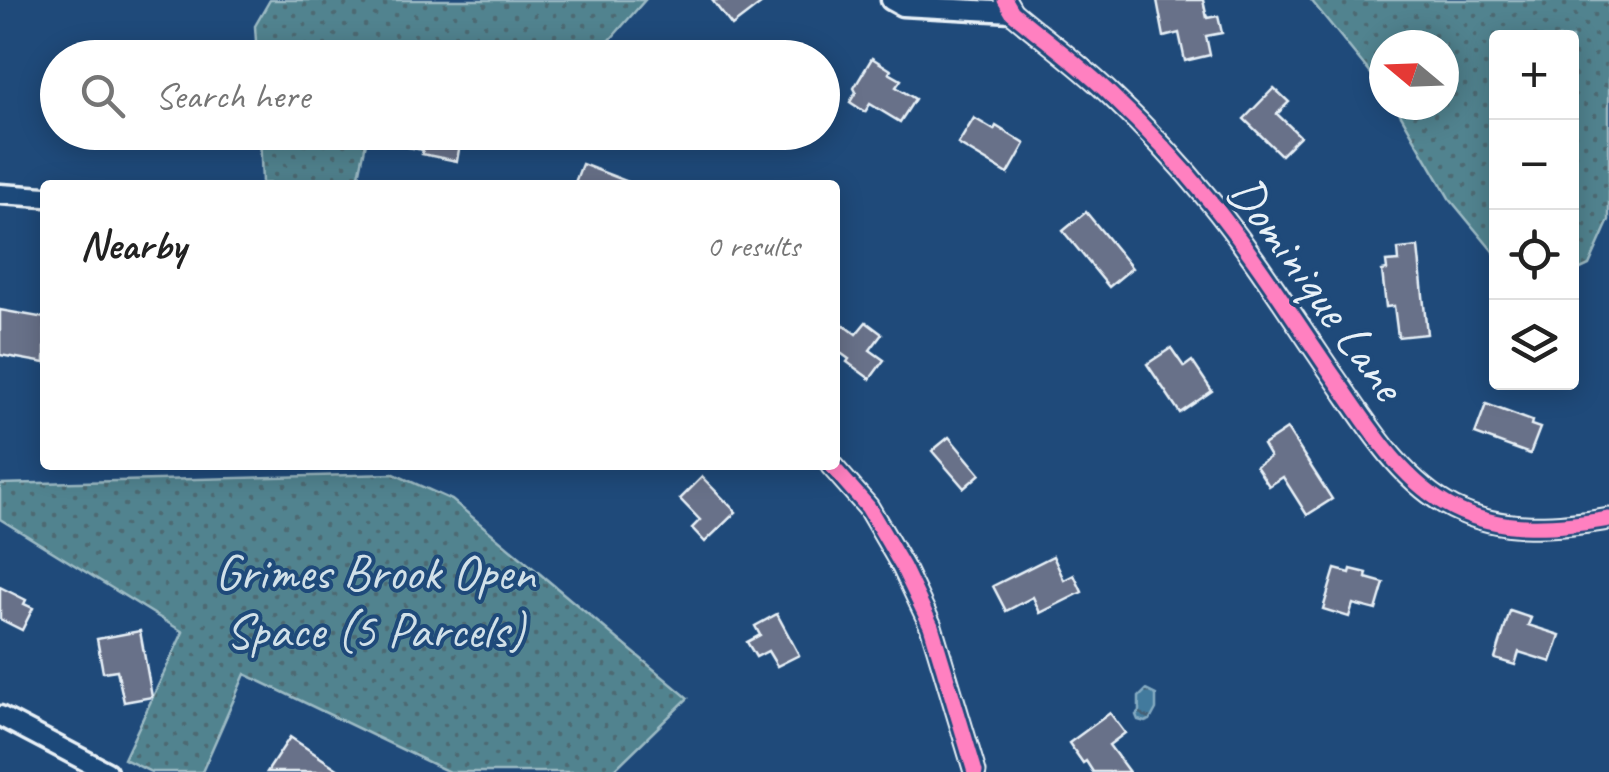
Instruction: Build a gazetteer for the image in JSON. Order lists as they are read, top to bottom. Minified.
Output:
{"streets":{"street":["Dominique Lane"]},"parks":["Grimes Brook Open Space (5 Parcels)"],"north":"left","page":{"map_buttons":["+","−"],"search":"Search here","heading":["Nearby","0 results"]}}
